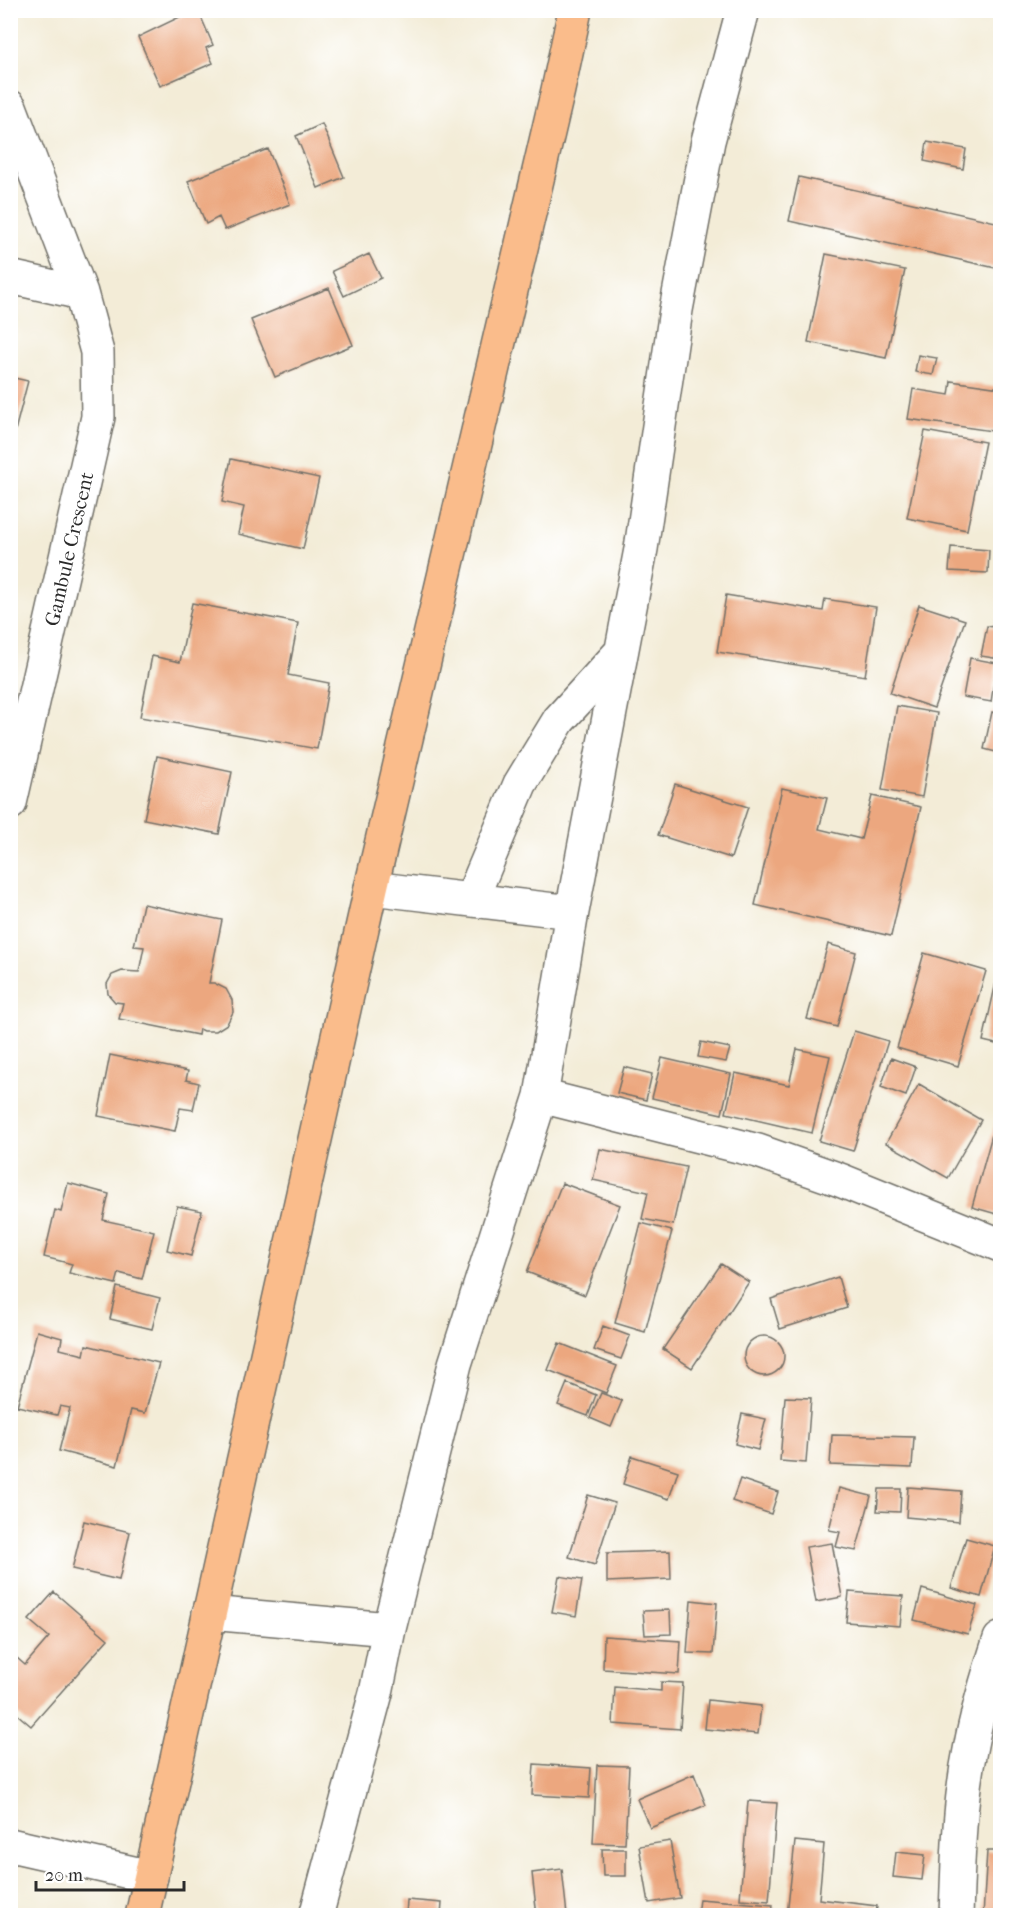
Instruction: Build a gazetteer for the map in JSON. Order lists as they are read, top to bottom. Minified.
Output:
{"streets":{"street":["Gambule Crescent"]},"scale_bar":"20 m"}
